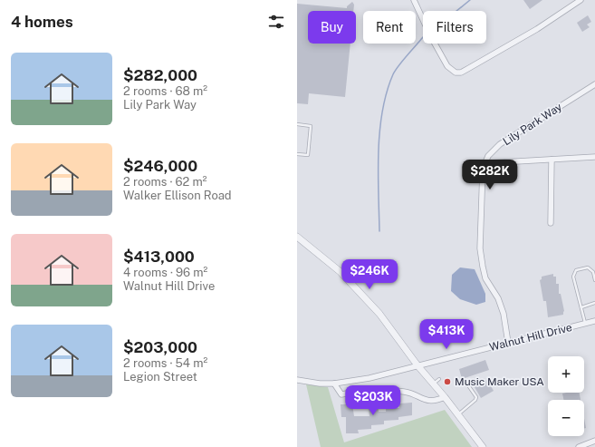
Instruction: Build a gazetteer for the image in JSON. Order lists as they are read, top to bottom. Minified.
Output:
{"streets":{"street":["Lily Park Way","Walnut Hill Drive"]},"crossings":[["Lily Park Way","Walnut Hill Drive"]],"places":["Music Maker USA"],"page":{"heading":"4 homes","chip":["Buy","Rent","Filters"],"list":[{"name":"$282,000","note":"2 rooms · 68 m² · Lily Park Way"},{"name":"$246,000","note":"2 rooms · 62 m² · Walker Ellison Road"},{"name":"$413,000","note":"4 rooms · 96 m² · Walnut Hill Drive"},{"name":"$203,000","note":"2 rooms · 54 m² · Legion Street"}],"price":["$282K","$246K","$413K","$203K"],"map_buttons":["+","−"]}}
